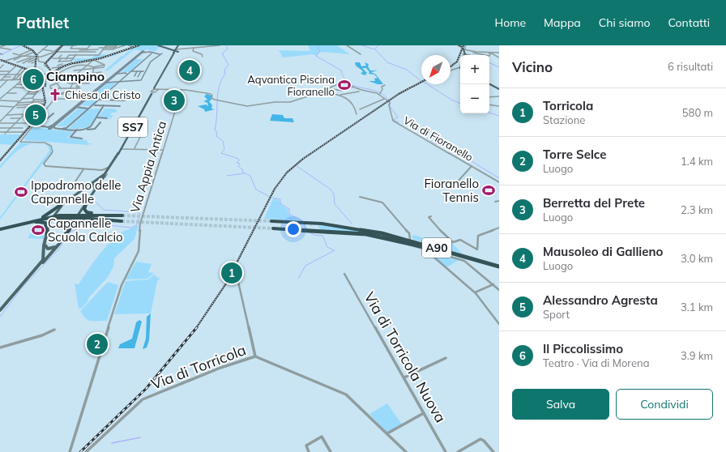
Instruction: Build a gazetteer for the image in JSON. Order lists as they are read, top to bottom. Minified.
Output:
{"streets":{"highway":["A90"],"main road":["SS7"],"street":["Via di Fioranello","Via Appia Antica","Via di Torricola Nuova","Via di Torricola"]},"crossings":[["SS7","Via di Fioranello"],["Via di Fioranello","Via Appia Antica"]],"districts":["Ciampino"],"places":{"sports":["Aqvantica Piscina Fioranello","Fioranello Tennis","Ippodromo delle Capannelle","Capannelle Scuola Calcio"],"church":["Chiesa di Cristo"]},"north":"bottom left","page":{"header":"Pathlet","nav":["Home","Mappa","Chi siamo","Contatti"],"heading":["Vicino","6 risultati"],"map_buttons":["+","−"],"pins":["4","6","3","5","1","2"],"list":[{"mark":"1","name":"Torricola","note":"Stazione","value":"580 m"},{"mark":"2","name":"Torre Selce","note":"Luogo","value":"1.4 km"},{"mark":"3","name":"Berretta del Prete","note":"Luogo","value":"2.3 km"},{"mark":"4","name":"Mausoleo di Gallieno","note":"Luogo","value":"3.0 km"},{"mark":"5","name":"Alessandro Agresta","note":"Sport","value":"3.1 km"},{"mark":"6","name":"Il Piccolissimo","note":"Teatro · Via di Morena","value":"3.9 km"}],"buttons":["Salva","Condividi"]}}
